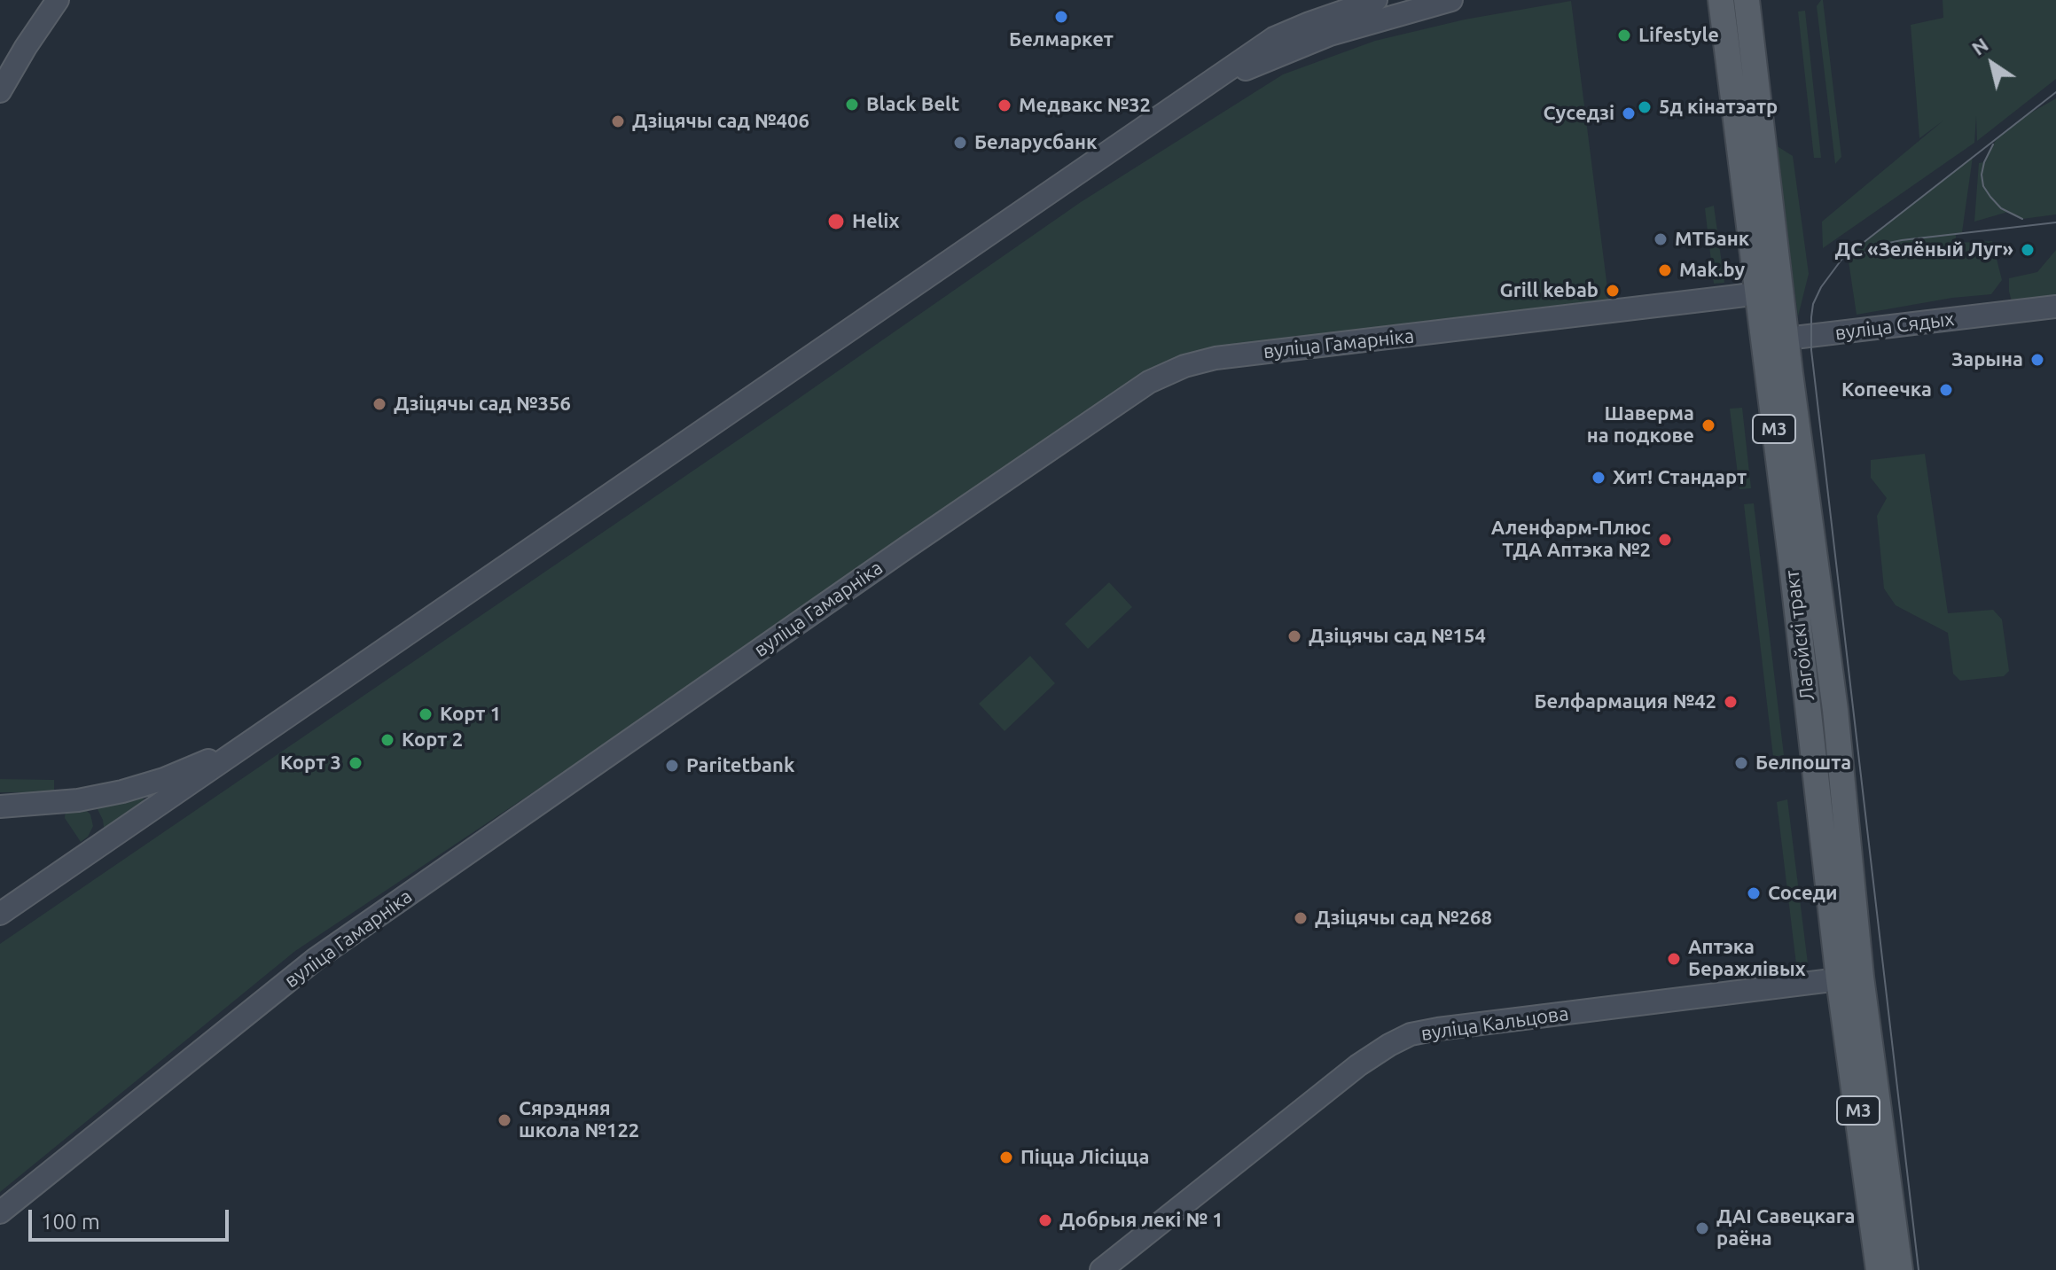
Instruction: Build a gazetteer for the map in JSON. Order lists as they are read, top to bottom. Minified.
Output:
{"streets":{"main road":["М3","Лагойскі тракт"],"street":["вуліца Сядых","вуліца Гамарніка","вуліца Кальцова"]},"crossings":[["вуліца Сядых","Лагойскі тракт"],["вуліца Гамарніка","Лагойскі тракт"],["Лагойскі тракт","вуліца Кальцова"]],"places":["Белмаркет","Lifestyle","Black Belt","Медвакс №32","5д кінатэатр","Суседзі","Дзіцячы сад №406","Беларусбанк","Helix","МТБанк","ДС «Зелёный Луг»","Mak.by","Grill kebab","Зарына","Копеечка","Дзіцячы сад №356","Шаверма на подкове","Хит! Стандарт","Аленфарм-Плюс ТДА Аптэка №2","Дзіцячы сад №154","Белфармация №42","Корт 1","Корт 2","Корт 3","Белпошта","Paritetbank","Соседи","Дзіцячы сад №268","Аптэка Беражлівых","Сярэдняя школа №122","Піцца Лісіцца","Добрыя лекі № 1","ДАІ Савецкага раёна"],"scale_bar":"100 m","north":"top left"}
